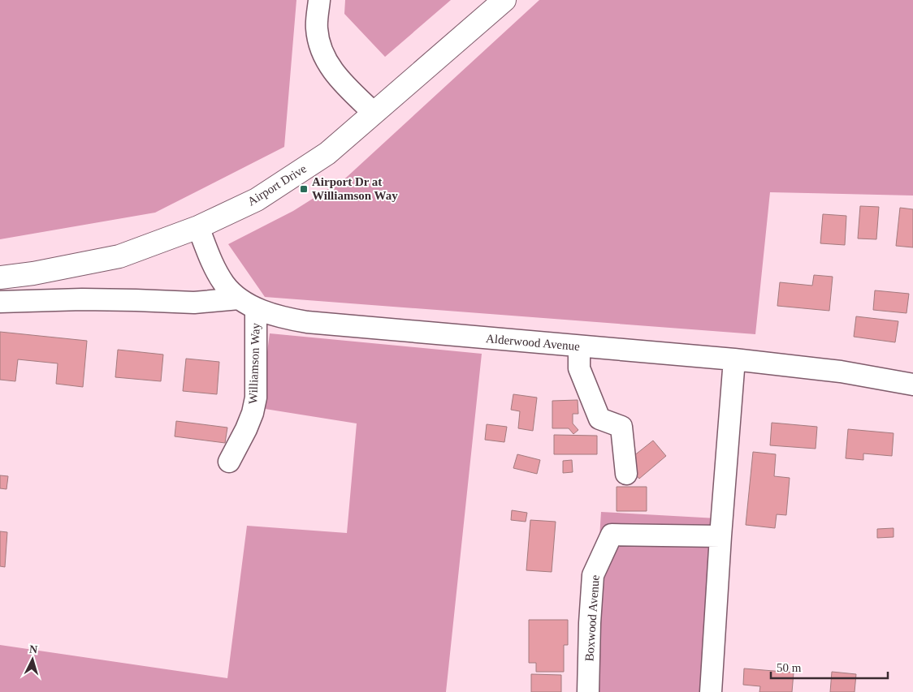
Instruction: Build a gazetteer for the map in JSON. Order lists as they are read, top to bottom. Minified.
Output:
{"streets":{"main road":["Airport Drive"],"street":["Alderwood Avenue","Williamson Way","Boxwood Avenue"]},"crossings":[["Airport Drive","Alderwood Avenue"],["Alderwood Avenue","Williamson Way"]],"places":{"transit":["Airport Dr at Williamson Way"]},"scale_bar":"50 m","north":"top"}
